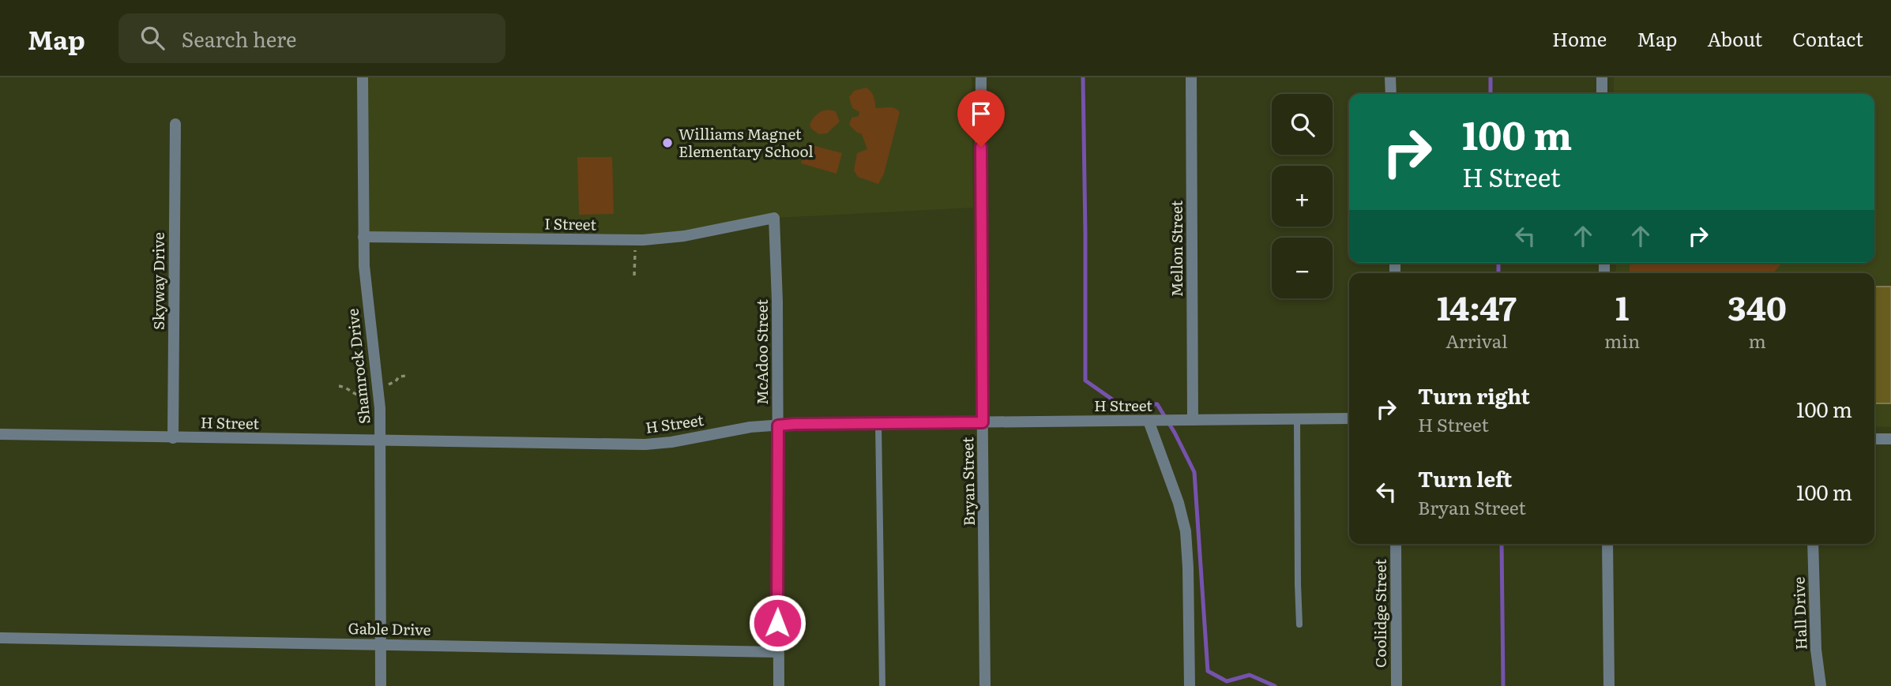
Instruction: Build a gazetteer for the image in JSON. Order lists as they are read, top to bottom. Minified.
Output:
{"streets":{"street":["I Street","Mellon Street","Skyway Drive","McAdoo Street","Shamrock Drive","H Street","Bryan Street","Coolidge Street","Hall Drive","Gable Drive"]},"crossings":[["I Street","McAdoo Street"],["I Street","Shamrock Drive"],["Mellon Street","H Street"],["Skyway Drive","H Street"],["McAdoo Street","H Street"],["McAdoo Street","Gable Drive"],["Shamrock Drive","H Street"],["Shamrock Drive","Gable Drive"],["H Street","Bryan Street"]],"places":["Williams Magnet Elementary School"],"page":{"header":"Map","search":"Search here","nav":["Home","Map","About","Contact"],"map_buttons":["+","−"],"turn":["100 m","H Street"],"eta":["14:47","Arrival","1","min","340","m"],"list":[{"name":"Turn right","note":"H Street","value":"100 m"},{"name":"Turn left","note":"Bryan Street","value":"100 m"}]}}
